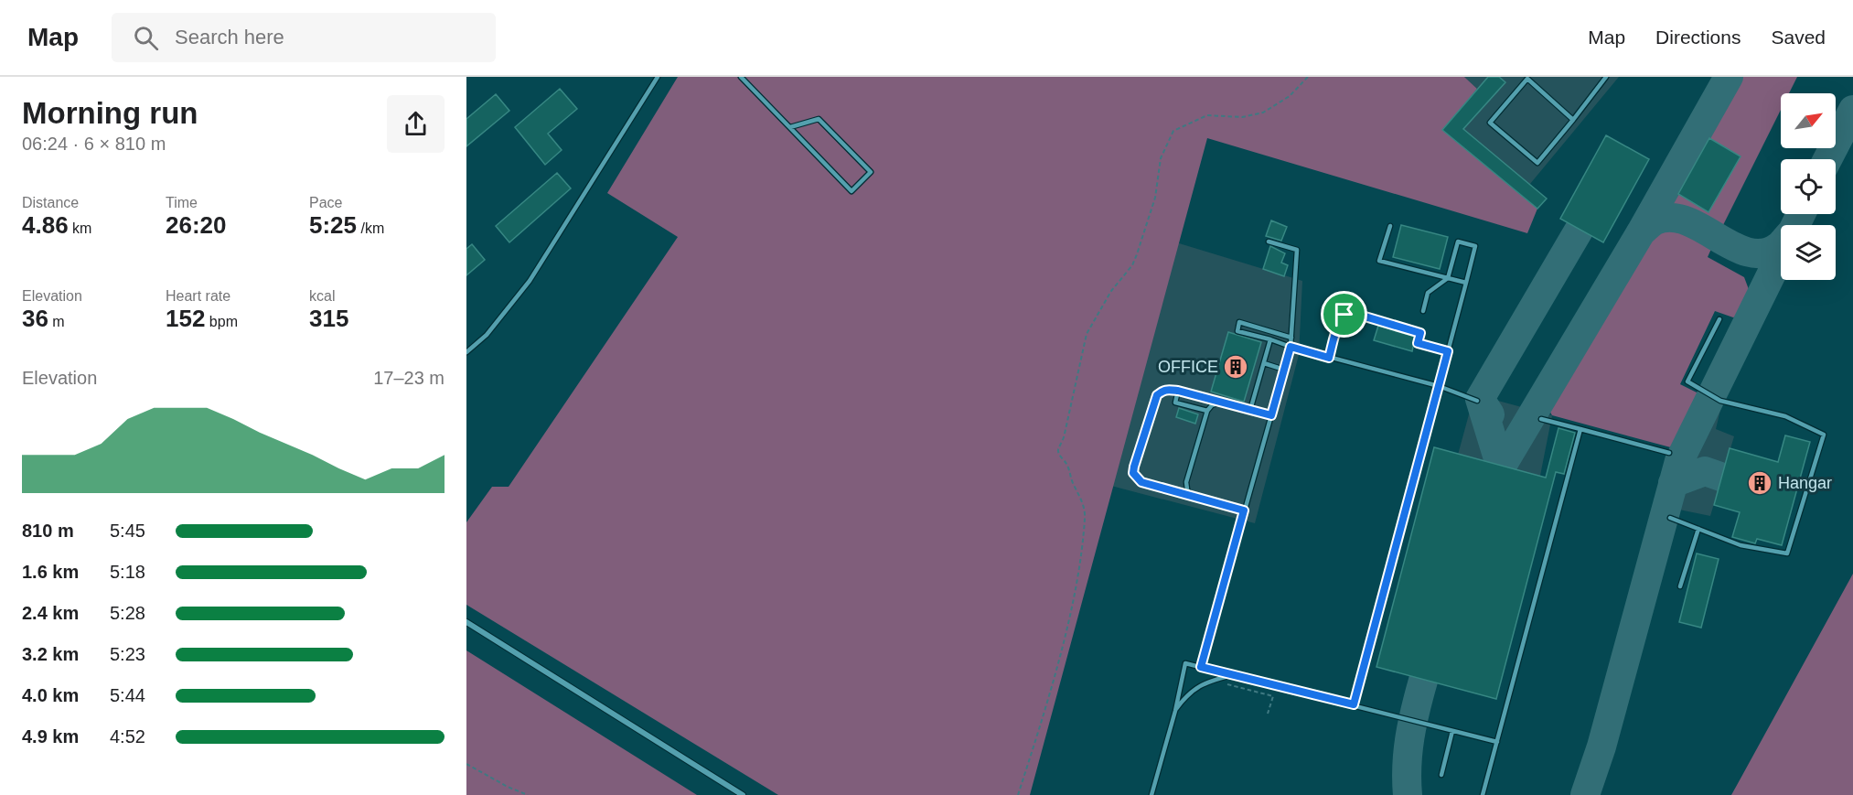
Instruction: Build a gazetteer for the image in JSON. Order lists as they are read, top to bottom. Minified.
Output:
{"places":{"building":["OFFICE","Hangar"]},"north":"top right","page":{"header":"Map","search":"Search here","nav":["Map","Directions","Saved"],"heading":["Morning run","06:24 · 6 × 810 m"],"stats":[["Distance","4.86 km"],["Time","26:20"],["Pace","5:25 /km"],["Elevation","36 m"],["Heart rate","152 bpm"],["kcal","315"]],"chart":["Elevation","17–23 m"],"list":[{"name":"810 m","note":"5:45"},{"name":"1.6 km","note":"5:18"},{"name":"2.4 km","note":"5:28"},{"name":"3.2 km","note":"5:23"},{"name":"4.0 km","note":"5:44"},{"name":"4.9 km","note":"4:52"}]}}
